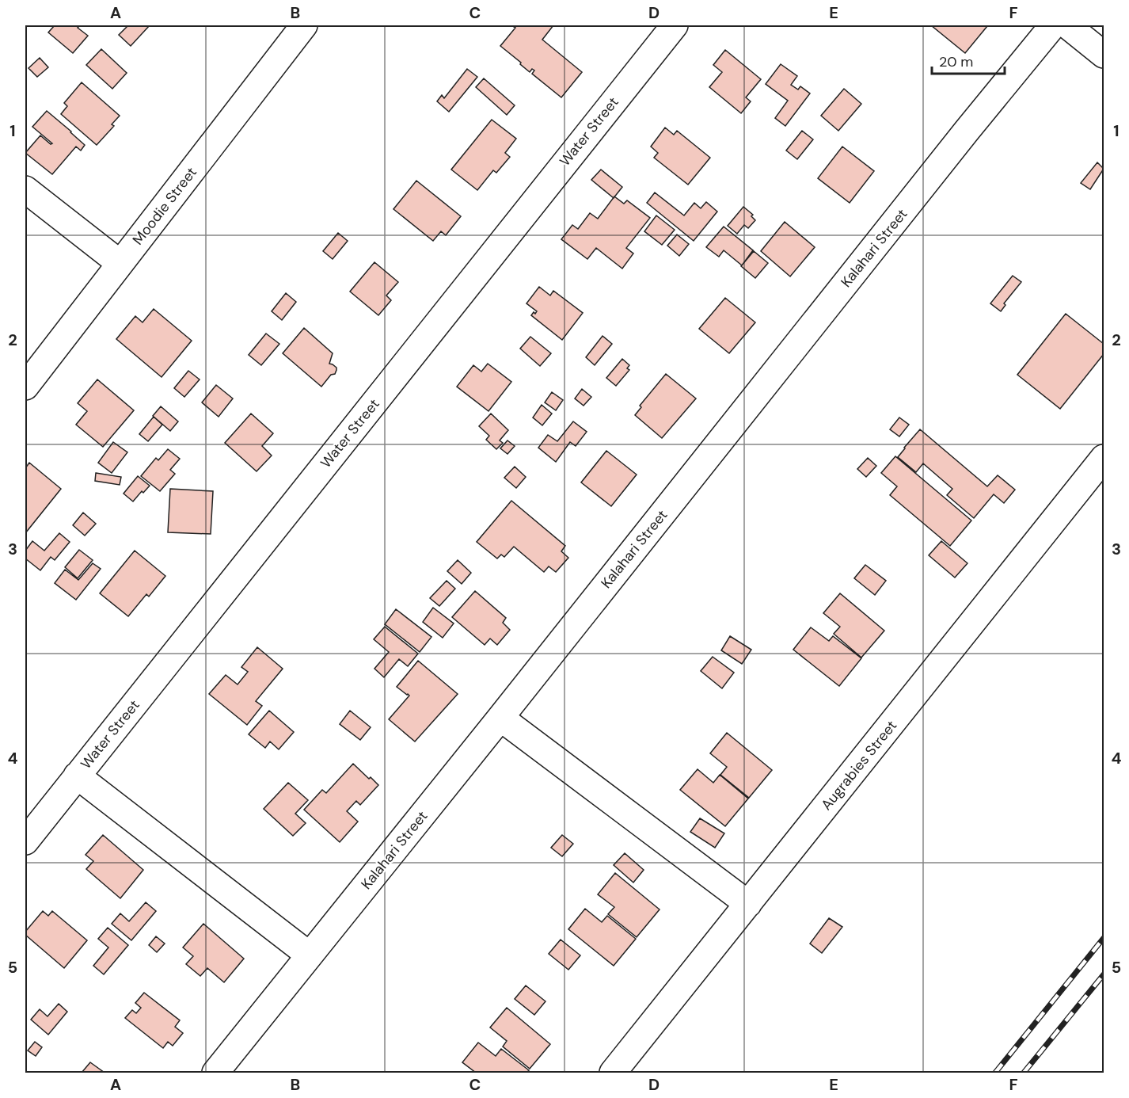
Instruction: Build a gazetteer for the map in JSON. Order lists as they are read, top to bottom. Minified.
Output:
{"streets":{"street":["Water Street","Moodie Street","Kalahari Street","Augrabies Street"]},"scale_bar":"20 m","grid":{"columns":["A","B","C","D","E","F"],"rows":["1","2","3","4","5"]}}
